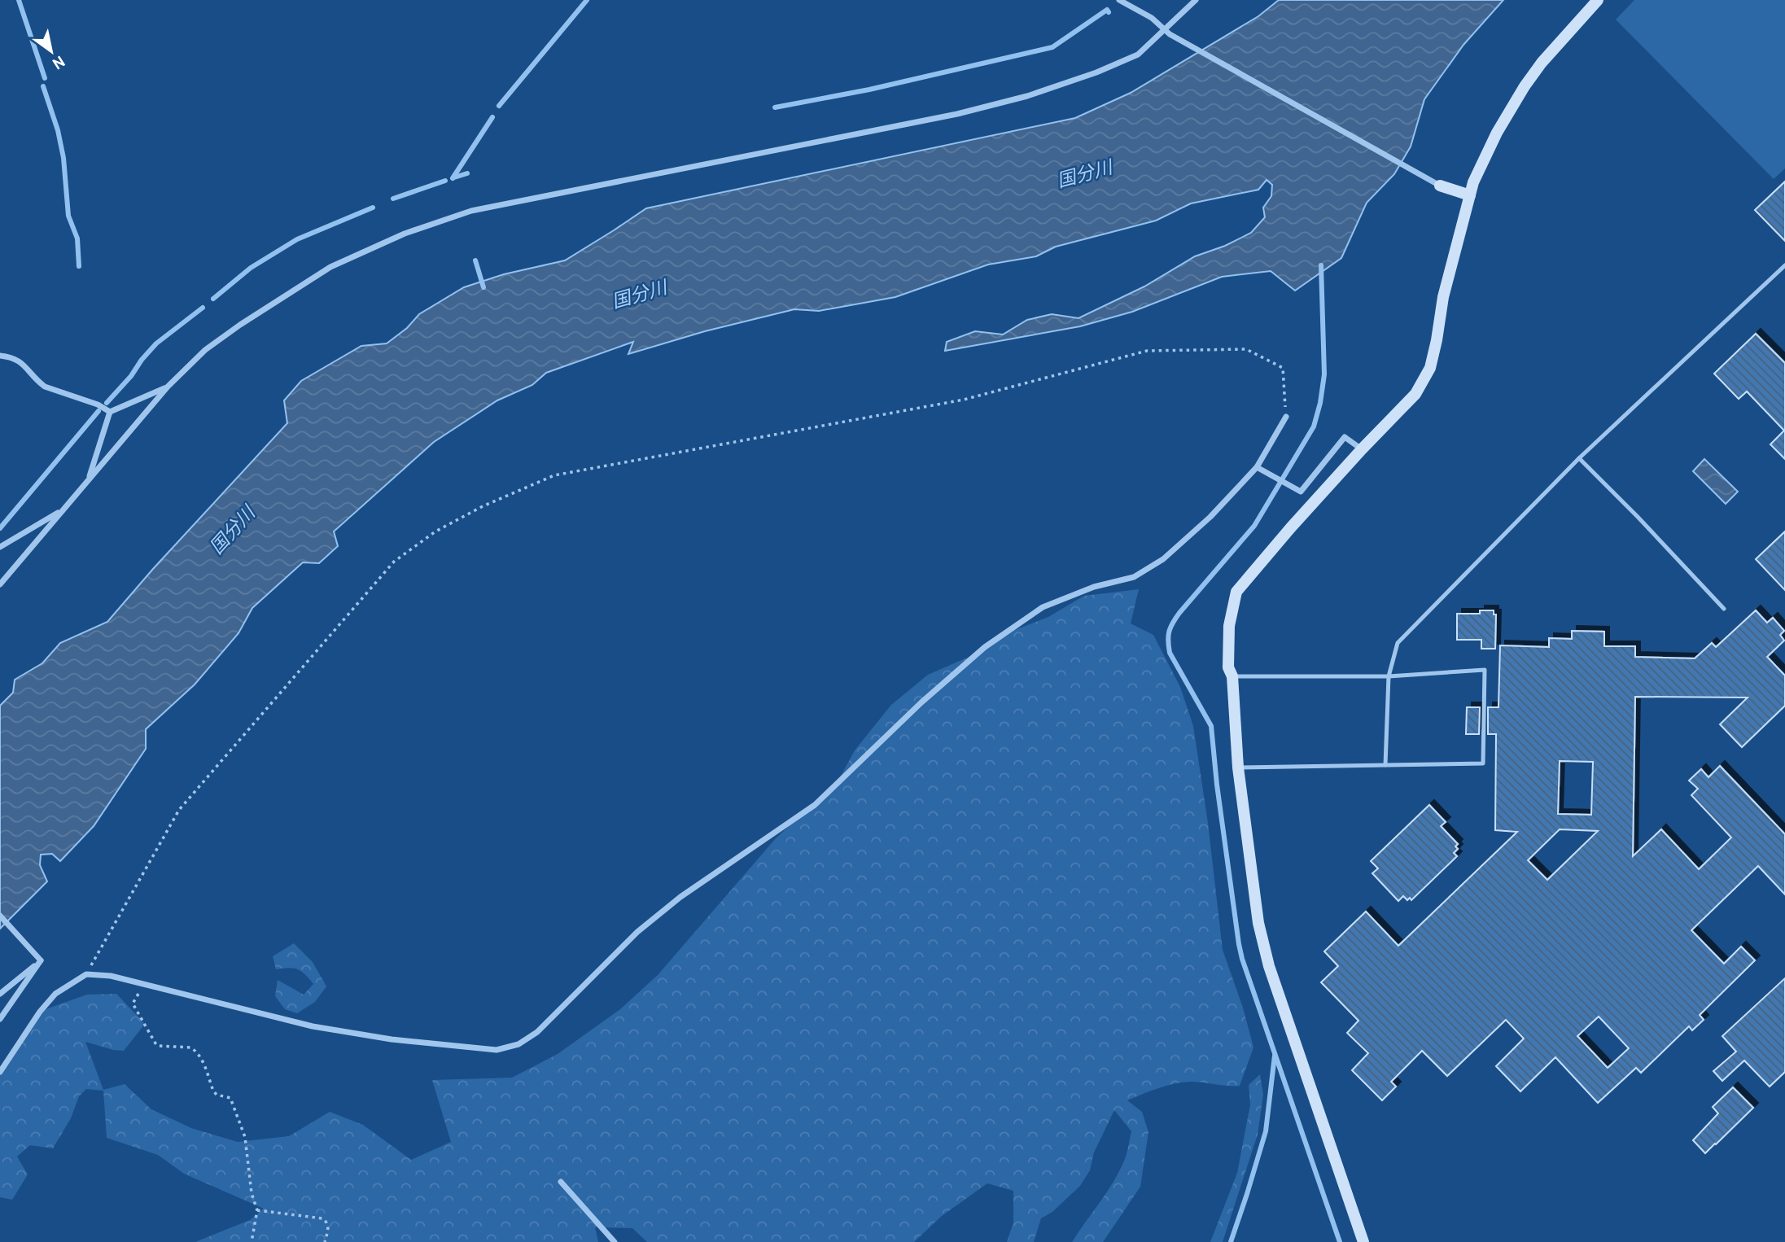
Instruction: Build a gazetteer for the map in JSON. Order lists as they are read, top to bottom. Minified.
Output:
{"water":["国分川"],"north":"bottom right"}
